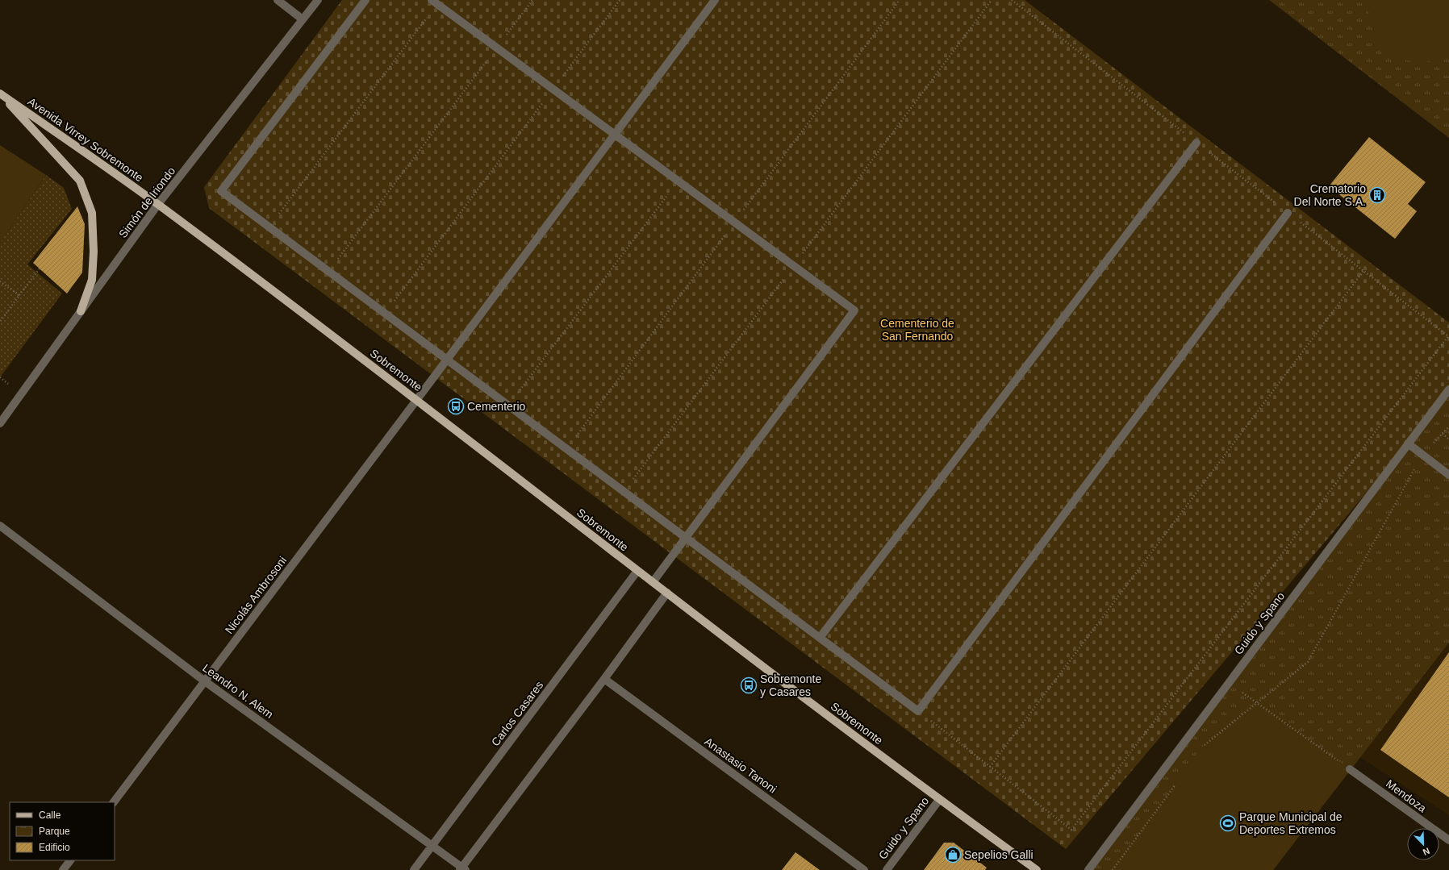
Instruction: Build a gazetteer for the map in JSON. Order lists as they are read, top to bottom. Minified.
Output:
{"streets":{"main road":["Avenida Virrey Sobremonte","Sobremonte"],"street":["Simón de Iriondo","Nicolás Ambrosoni","Guido y Spano","Leandro N. Alem","Carlos Casares","Anastasio Tanoni","Mendoza"]},"crossings":[["Avenida Virrey Sobremonte","Simón de Iriondo"],["Avenida Virrey Sobremonte","Sobremonte"],["Simón de Iriondo","Sobremonte"],["Sobremonte","Nicolás Ambrosoni"],["Sobremonte","Guido y Spano"],["Sobremonte","Carlos Casares"],["Nicolás Ambrosoni","Leandro N. Alem"],["Leandro N. Alem","Carlos Casares"]],"parks":["Cementerio de San Fernando"],"places":{"building":["Crematorio Del Norte S.A."],"bus stop":["Cementerio","Sobremonte y Casares"],"sports":["Parque Municipal de Deportes Extremos"],"shop":["Sepelios Galli"]},"legend":["Calle","Parque","Edificio"],"north":"bottom right"}
